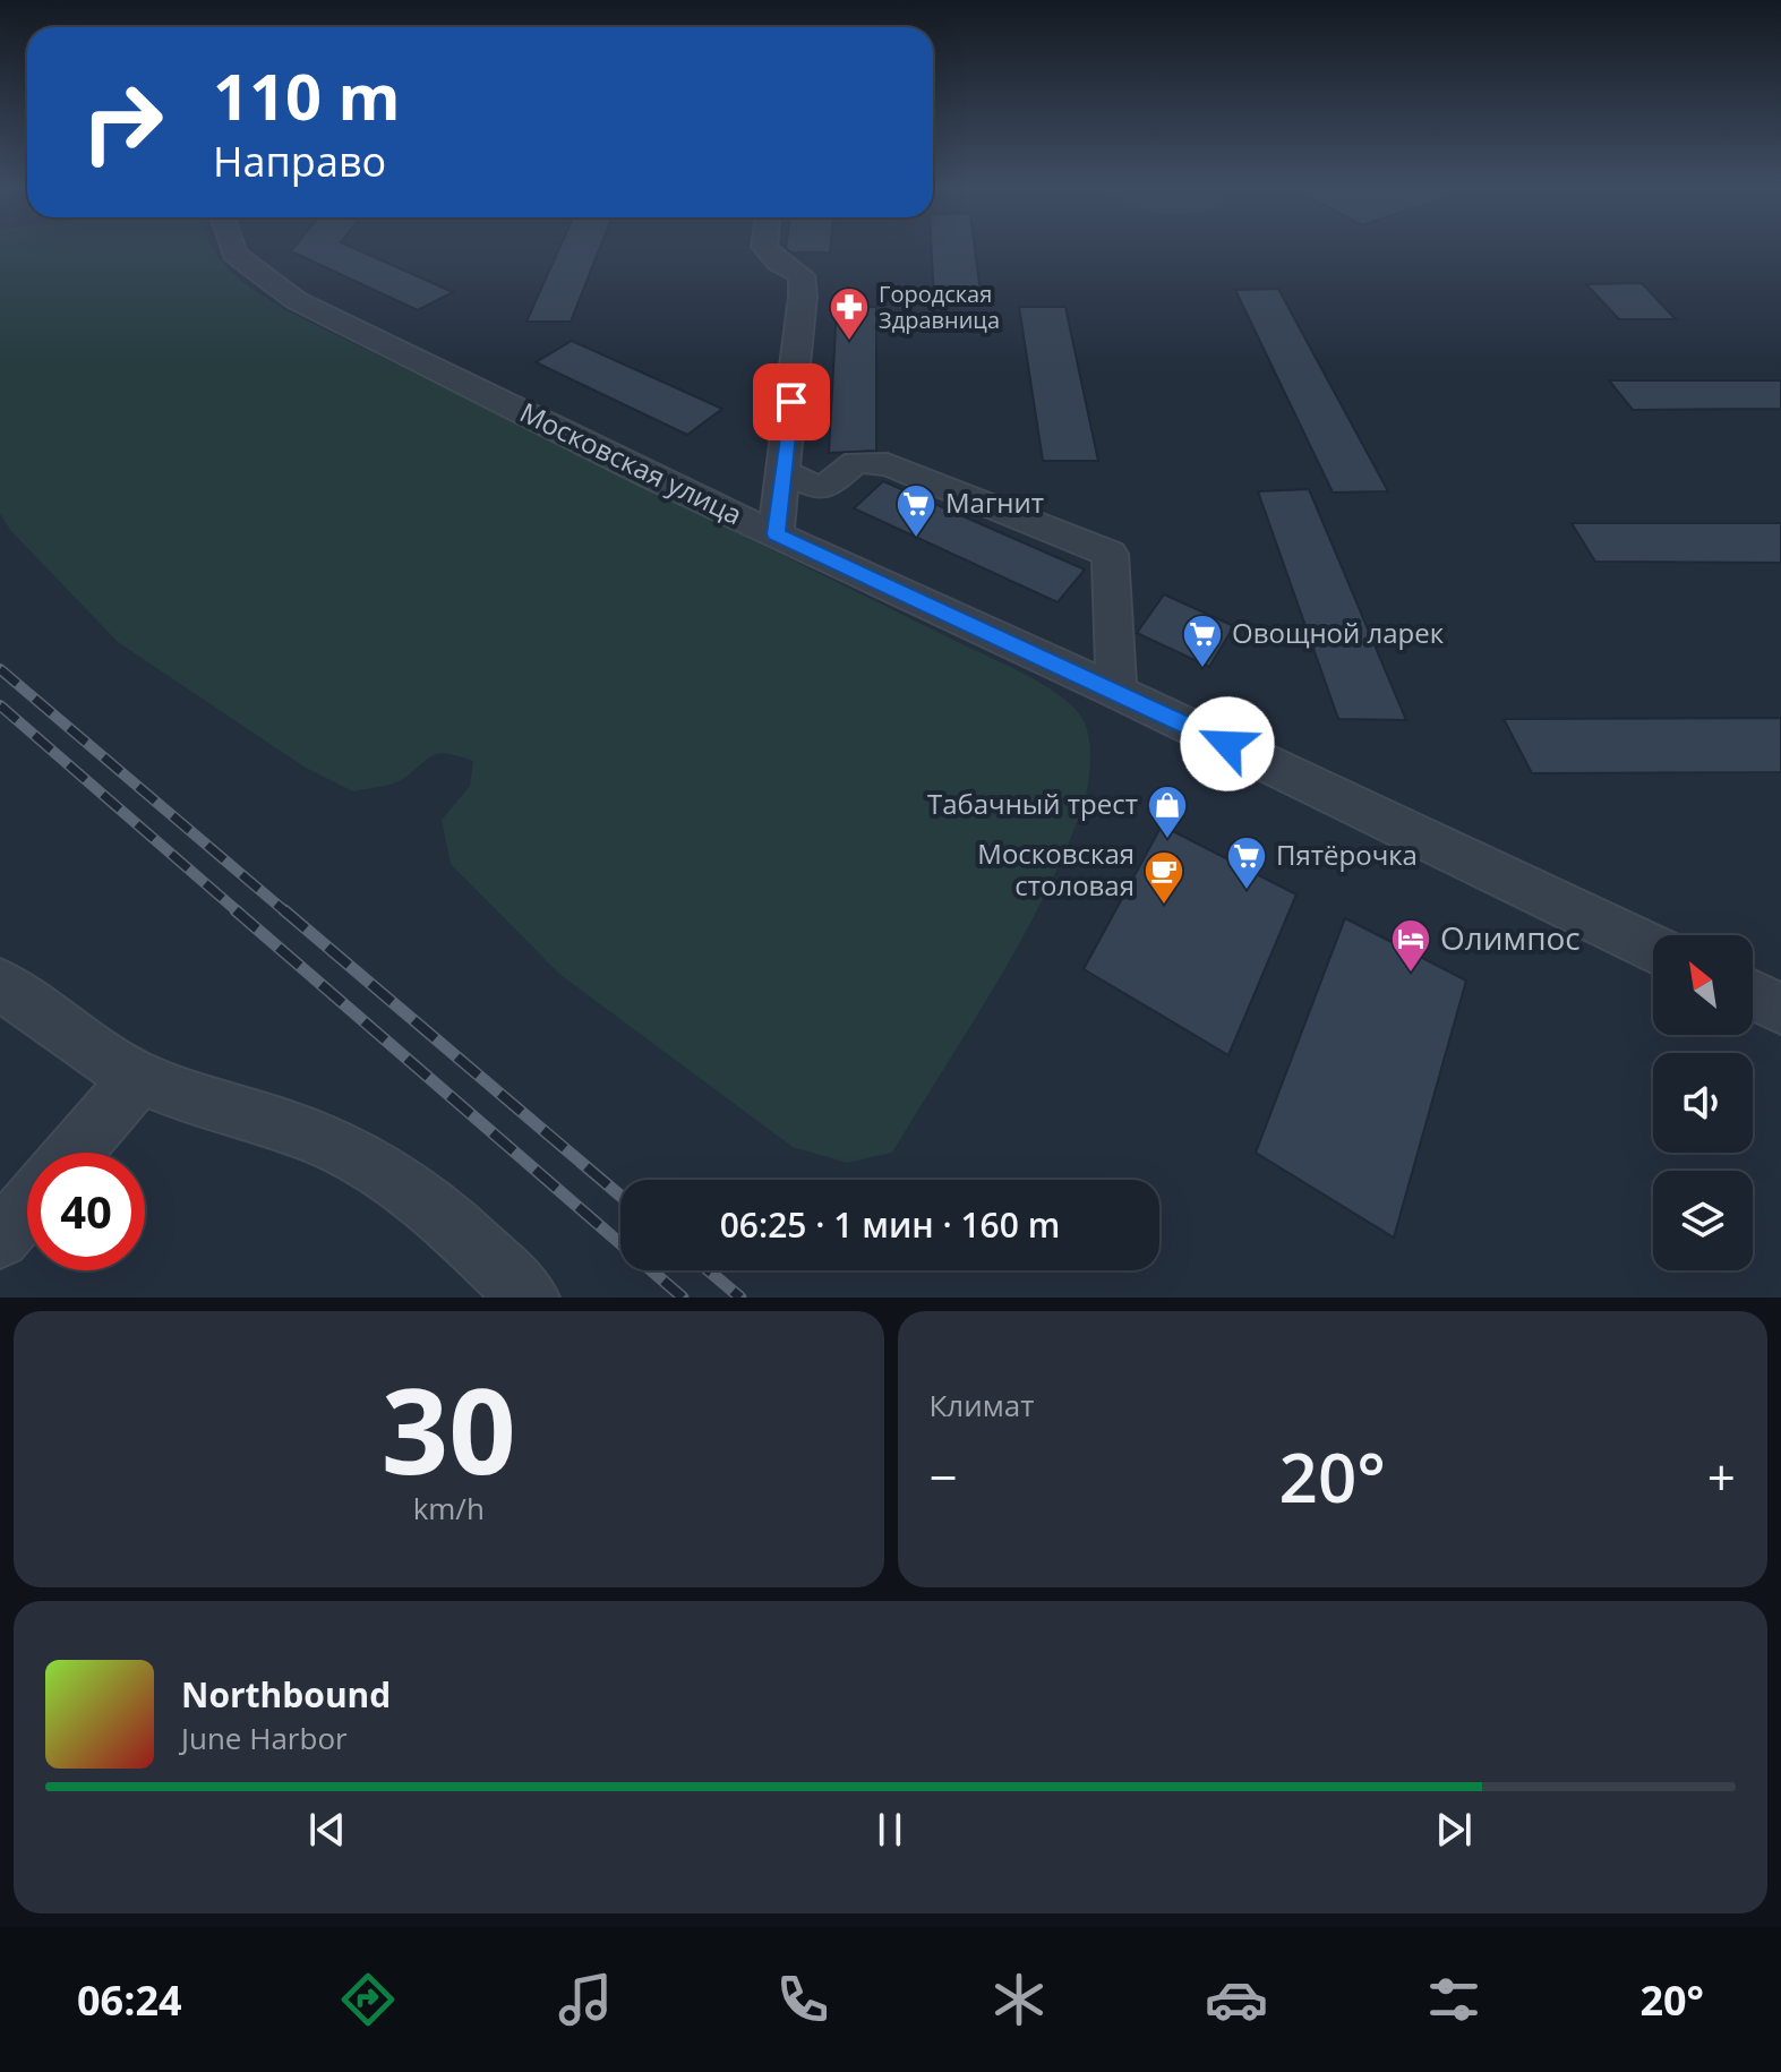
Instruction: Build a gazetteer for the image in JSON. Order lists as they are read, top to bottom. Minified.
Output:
{"streets":{"street":["Московская улица"]},"places":{"pharmacy":["Городская Здравница"],"supermarket":["Магнит","Овощной ларек","Пятёрочка"],"shop":["Табачный трест"],"cafe":["Московская столовая"],"hotel":["Олимпос"]},"north":"top left","page":{"turn":["110 m","Направо"],"limit":"40","trip":"06:25 · 1 мин · 160 m","tile":[["30","km/h"],"Климат"],"heat":["−","20°","+"],"song":["Northbound","June Harbor"],"tabs":["06:24","20°"]}}
